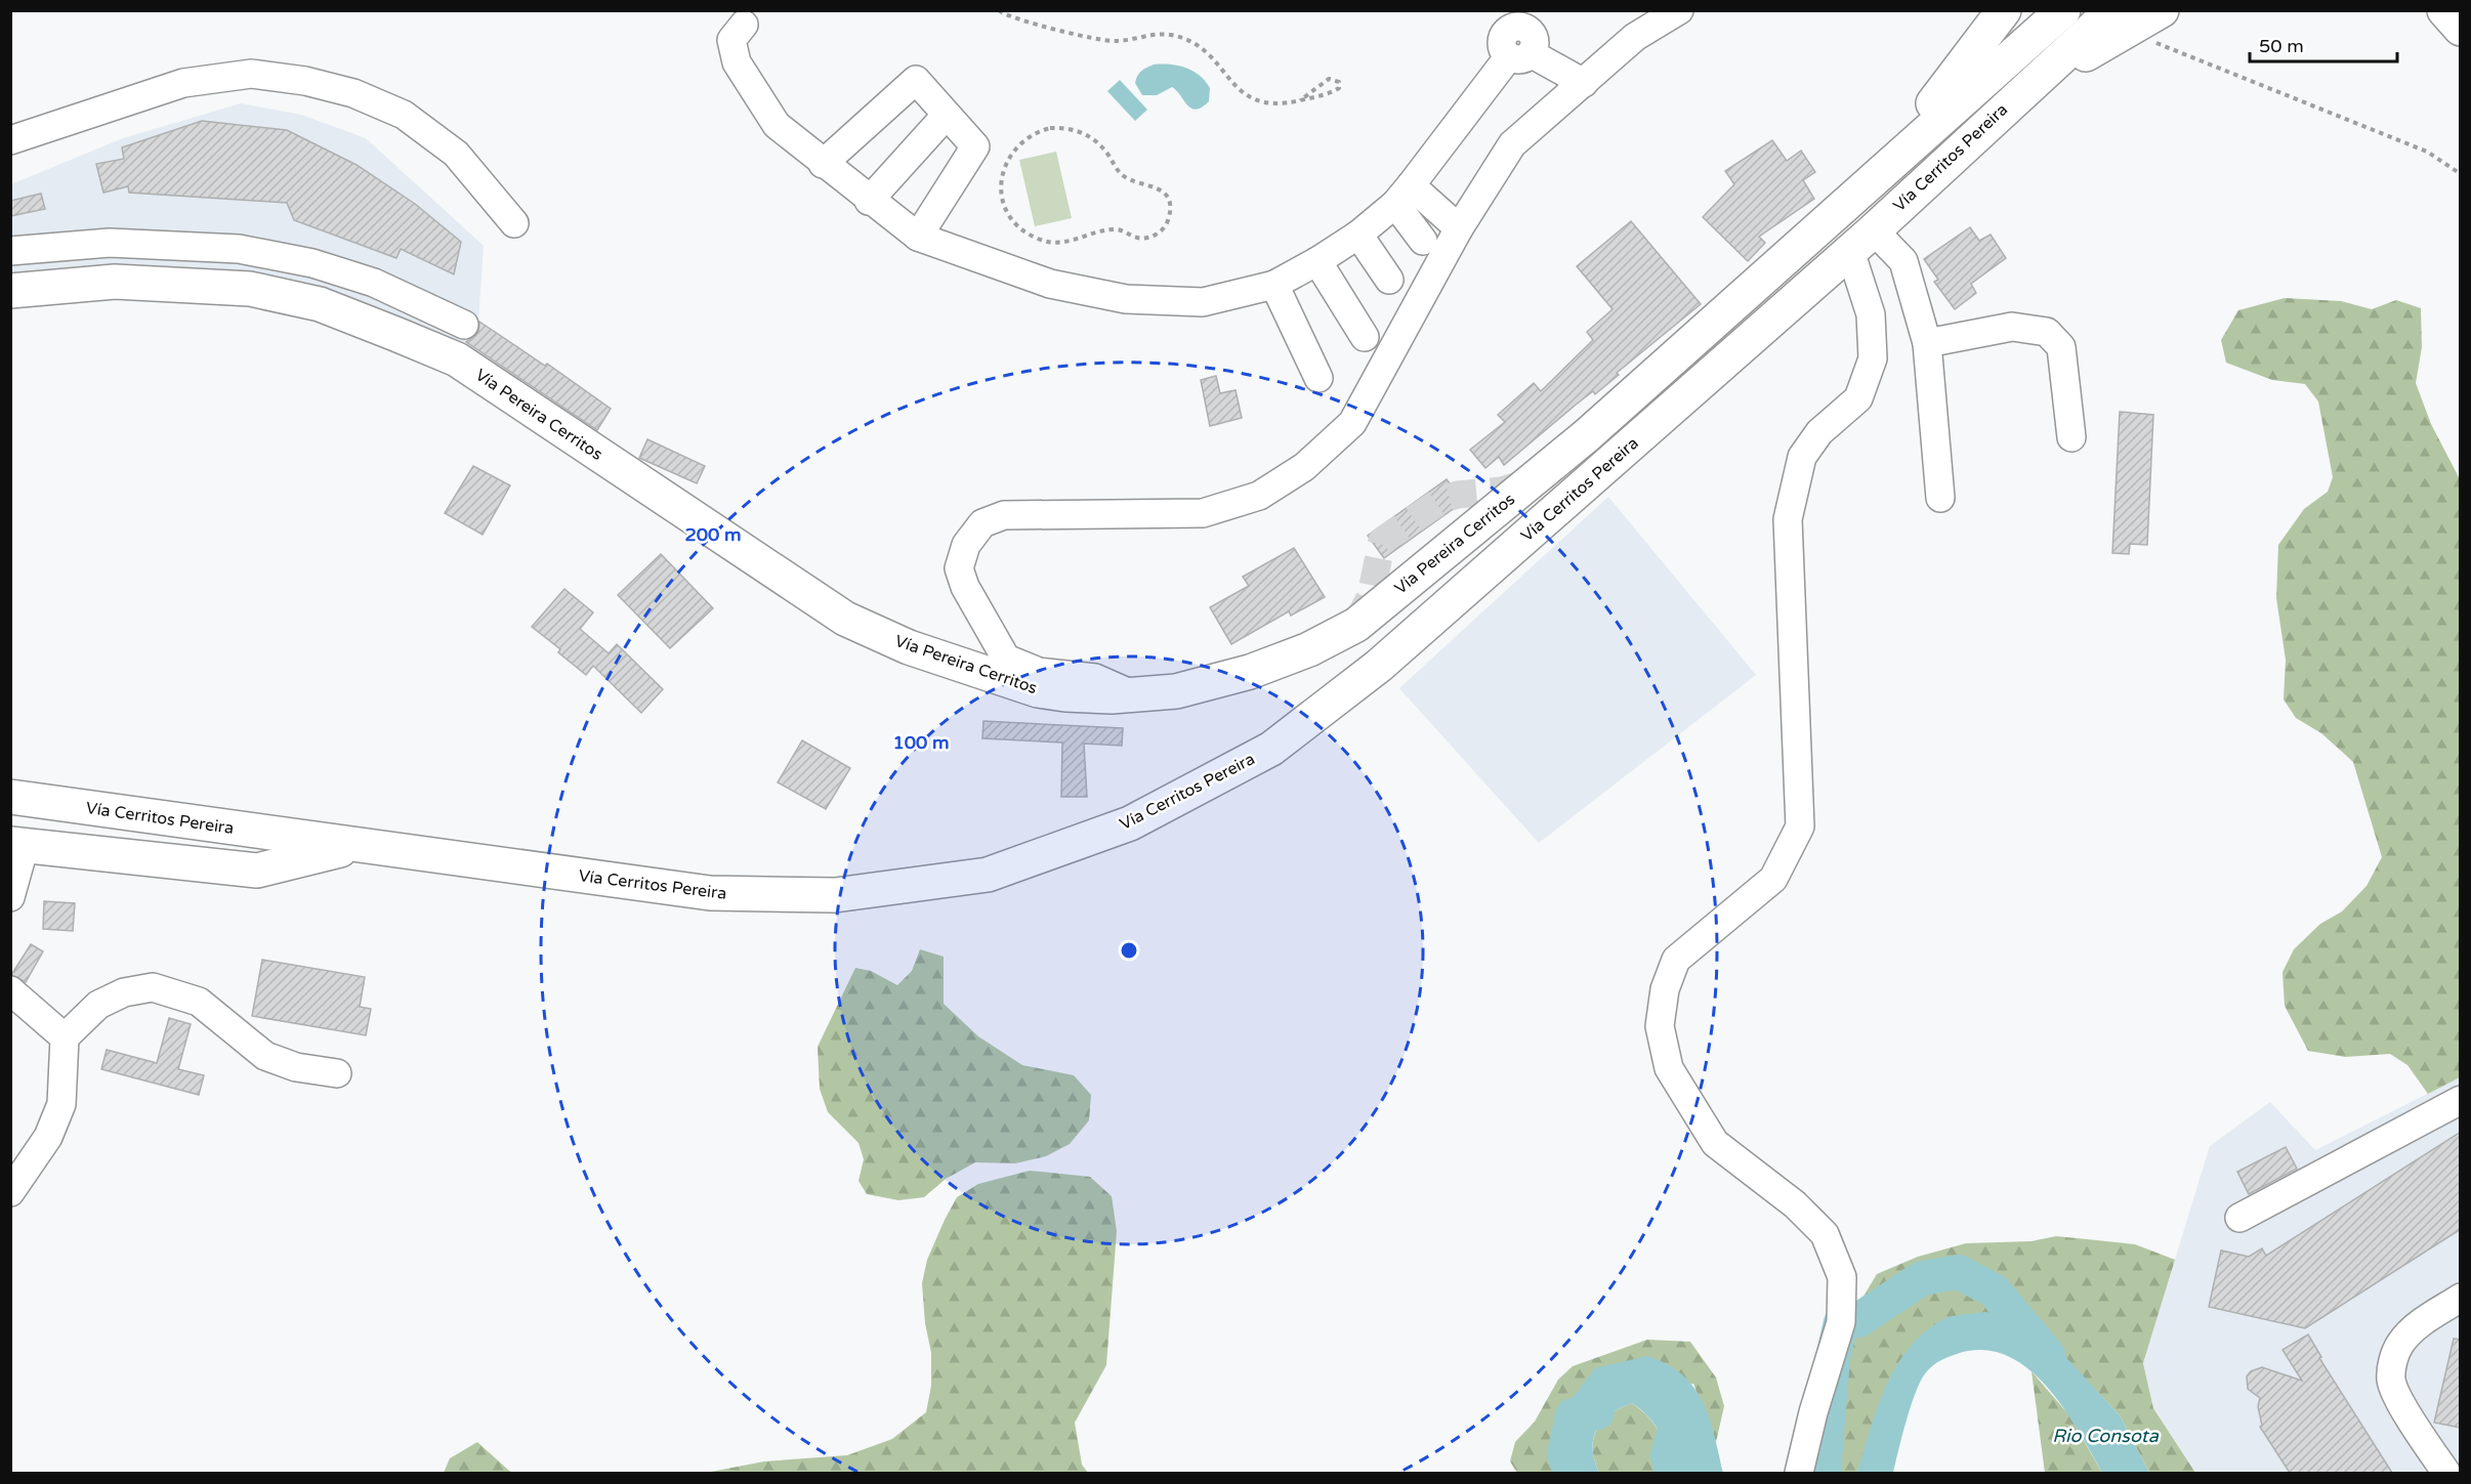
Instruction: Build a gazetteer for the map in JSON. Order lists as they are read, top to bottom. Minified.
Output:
{"streets":{"highway":["Vía Cerritos Pereira","Vía Pereira Cerritos"]},"water":["Rio Consota"],"scale_bar":"50 m","rings":["200 m","100 m"]}
